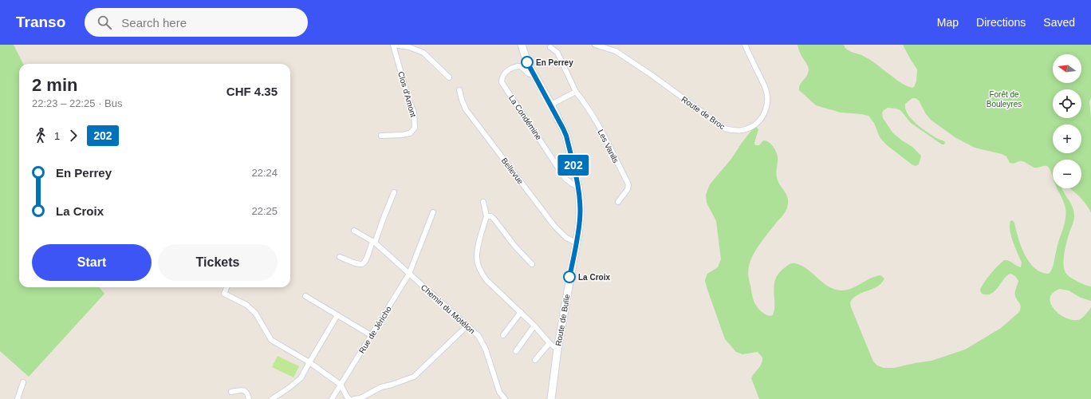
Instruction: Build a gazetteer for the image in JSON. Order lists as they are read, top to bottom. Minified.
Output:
{"streets":{"street":["Clos d'Amont","Route de Broc","La Condémine","Les Vanils","Bellevue","Chemin du Motélon","Route de Bulle","Rue de Jéricho"]},"crossings":[["La Condémine","Route de Bulle"],["Bellevue","Route de Bulle"],["Chemin du Motélon","Rue de Jéricho"]],"parks":["Forêt de Bouleyres"],"places":["En Perrey","La Croix"],"lines":["bus line 202"],"north":"left","page":{"header":"Transo","search":"Search here","nav":["Map","Directions","Saved"],"on_map":"202","map_buttons":["+","−"],"heading":["2 min","22:23 – 22:25 · Bus","CHF 4.35"],"legs":["1","202"],"list":[{"name":"En Perrey","value":"22:24"},{"name":"La Croix","value":"22:25"}],"buttons":["Start","Tickets"]}}
